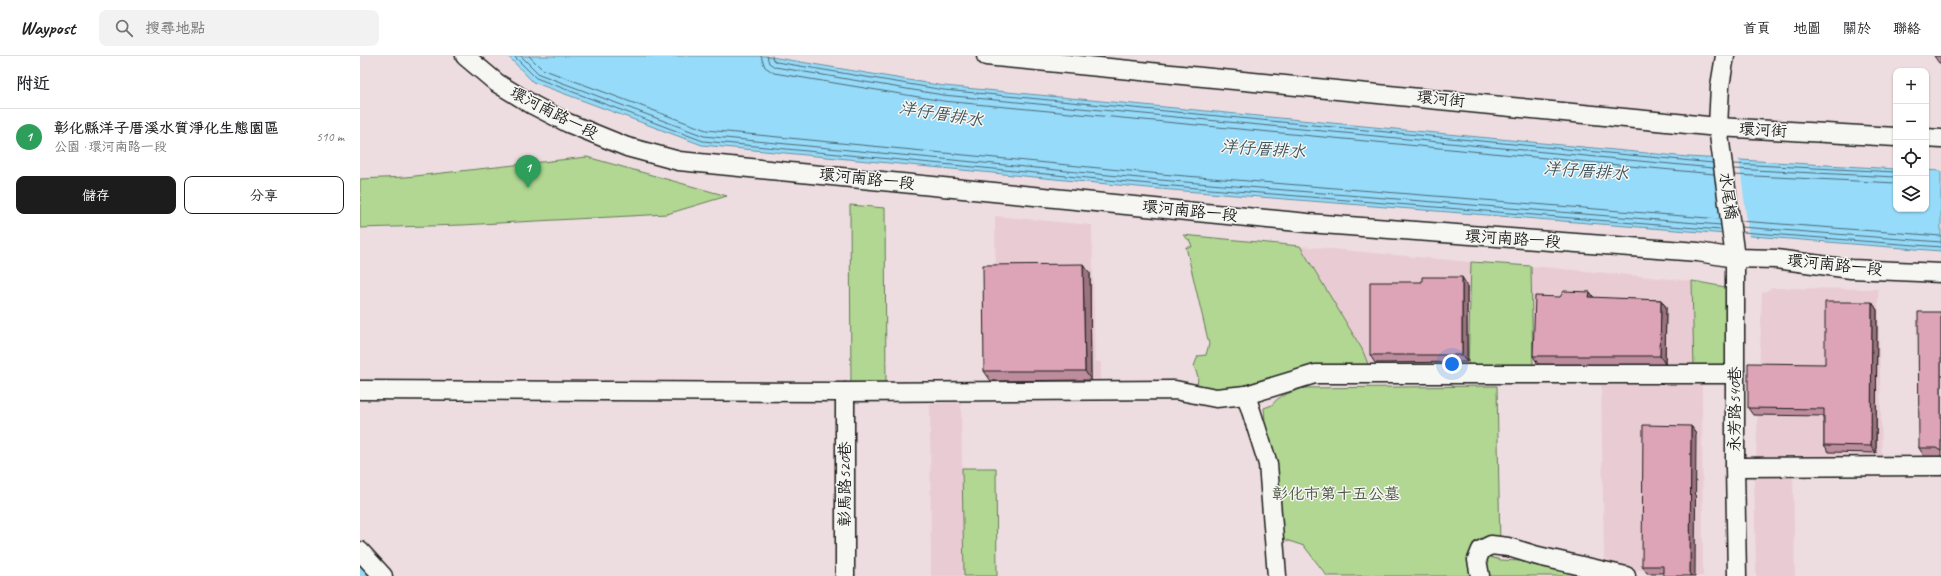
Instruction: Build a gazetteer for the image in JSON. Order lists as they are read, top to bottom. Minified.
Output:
{"streets":{"street":["環河街","環河南路一段","水尾橋","永芳路540巷","彰馬路520巷"]},"crossings":[["環河街","水尾橋"],["環河南路一段","水尾橋"],["環河南路一段","永芳路540巷"],["水尾橋","永芳路540巷"]],"water":["洋仔厝排水"],"parks":["彰化市第十五公墓"],"page":{"header":"Waypost","search":"搜尋地點","nav":["首頁","地圖","關於","聯絡"],"heading":"附近","map_buttons":["+","−"],"list":[{"mark":"1","name":"彰化縣洋子厝溪水質淨化生態園區","note":"公園 · 環河南路一段","value":"510 m"}],"pins":"1","buttons":["儲存","分享"]}}
